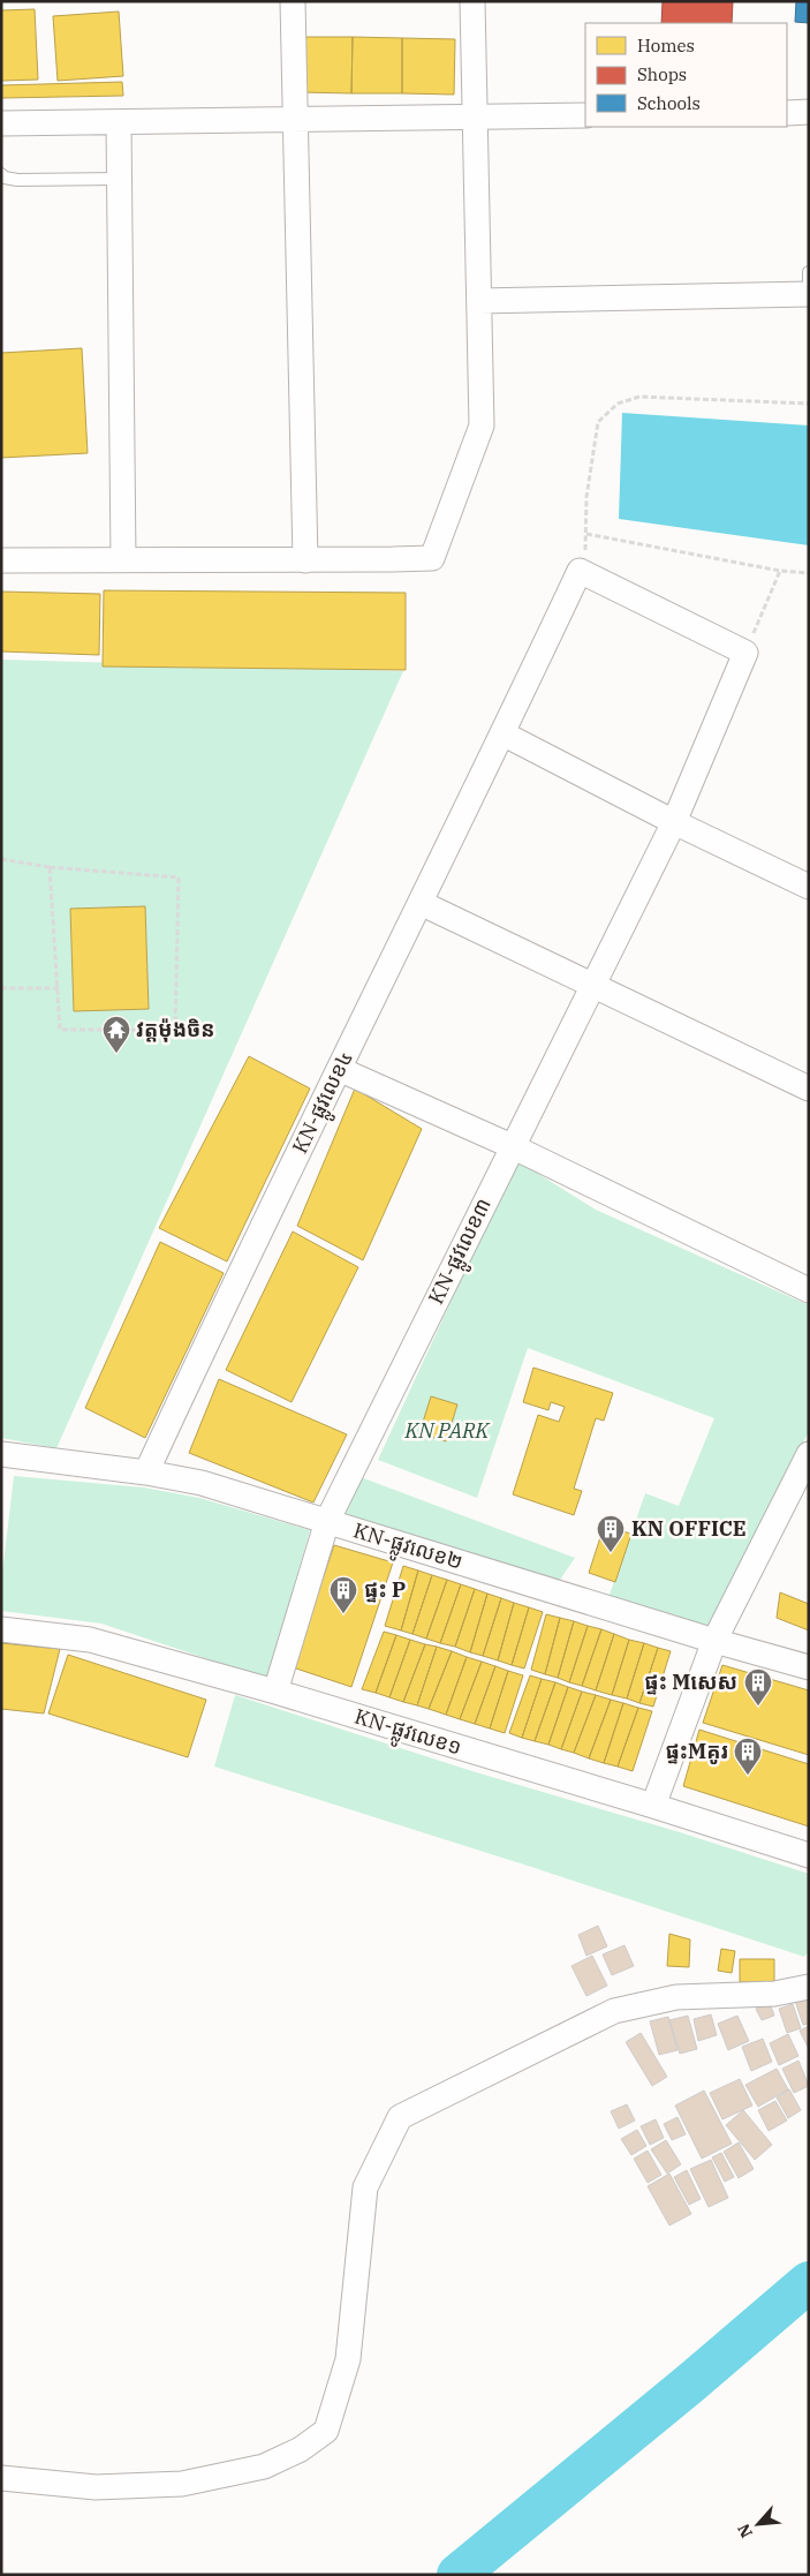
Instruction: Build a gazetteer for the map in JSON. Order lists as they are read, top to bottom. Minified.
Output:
{"streets":{"street":["KN-ផ្លូវលេខ៤","KN-ផ្លូវលេខ៣","KN-ផ្លូវលេខ២","KN-ផ្លូវលេខ១"]},"crossings":[["KN-ផ្លូវលេខ៤","KN-ផ្លូវលេខ២"],["KN-ផ្លូវលេខ៣","KN-ផ្លូវលេខ២"],["KN-ផ្លូវលេខ៣","KN-ផ្លូវលេខ១"]],"parks":["KN PARK"],"places":{"temple":["វត្តម៉ុងចិន"],"building":["KN OFFICE","ផ្ទះ P","ផ្ទះ Mសេស","ផ្ទះMគូរ"]},"legend":["Homes","Shops","Schools"],"north":"bottom left"}
